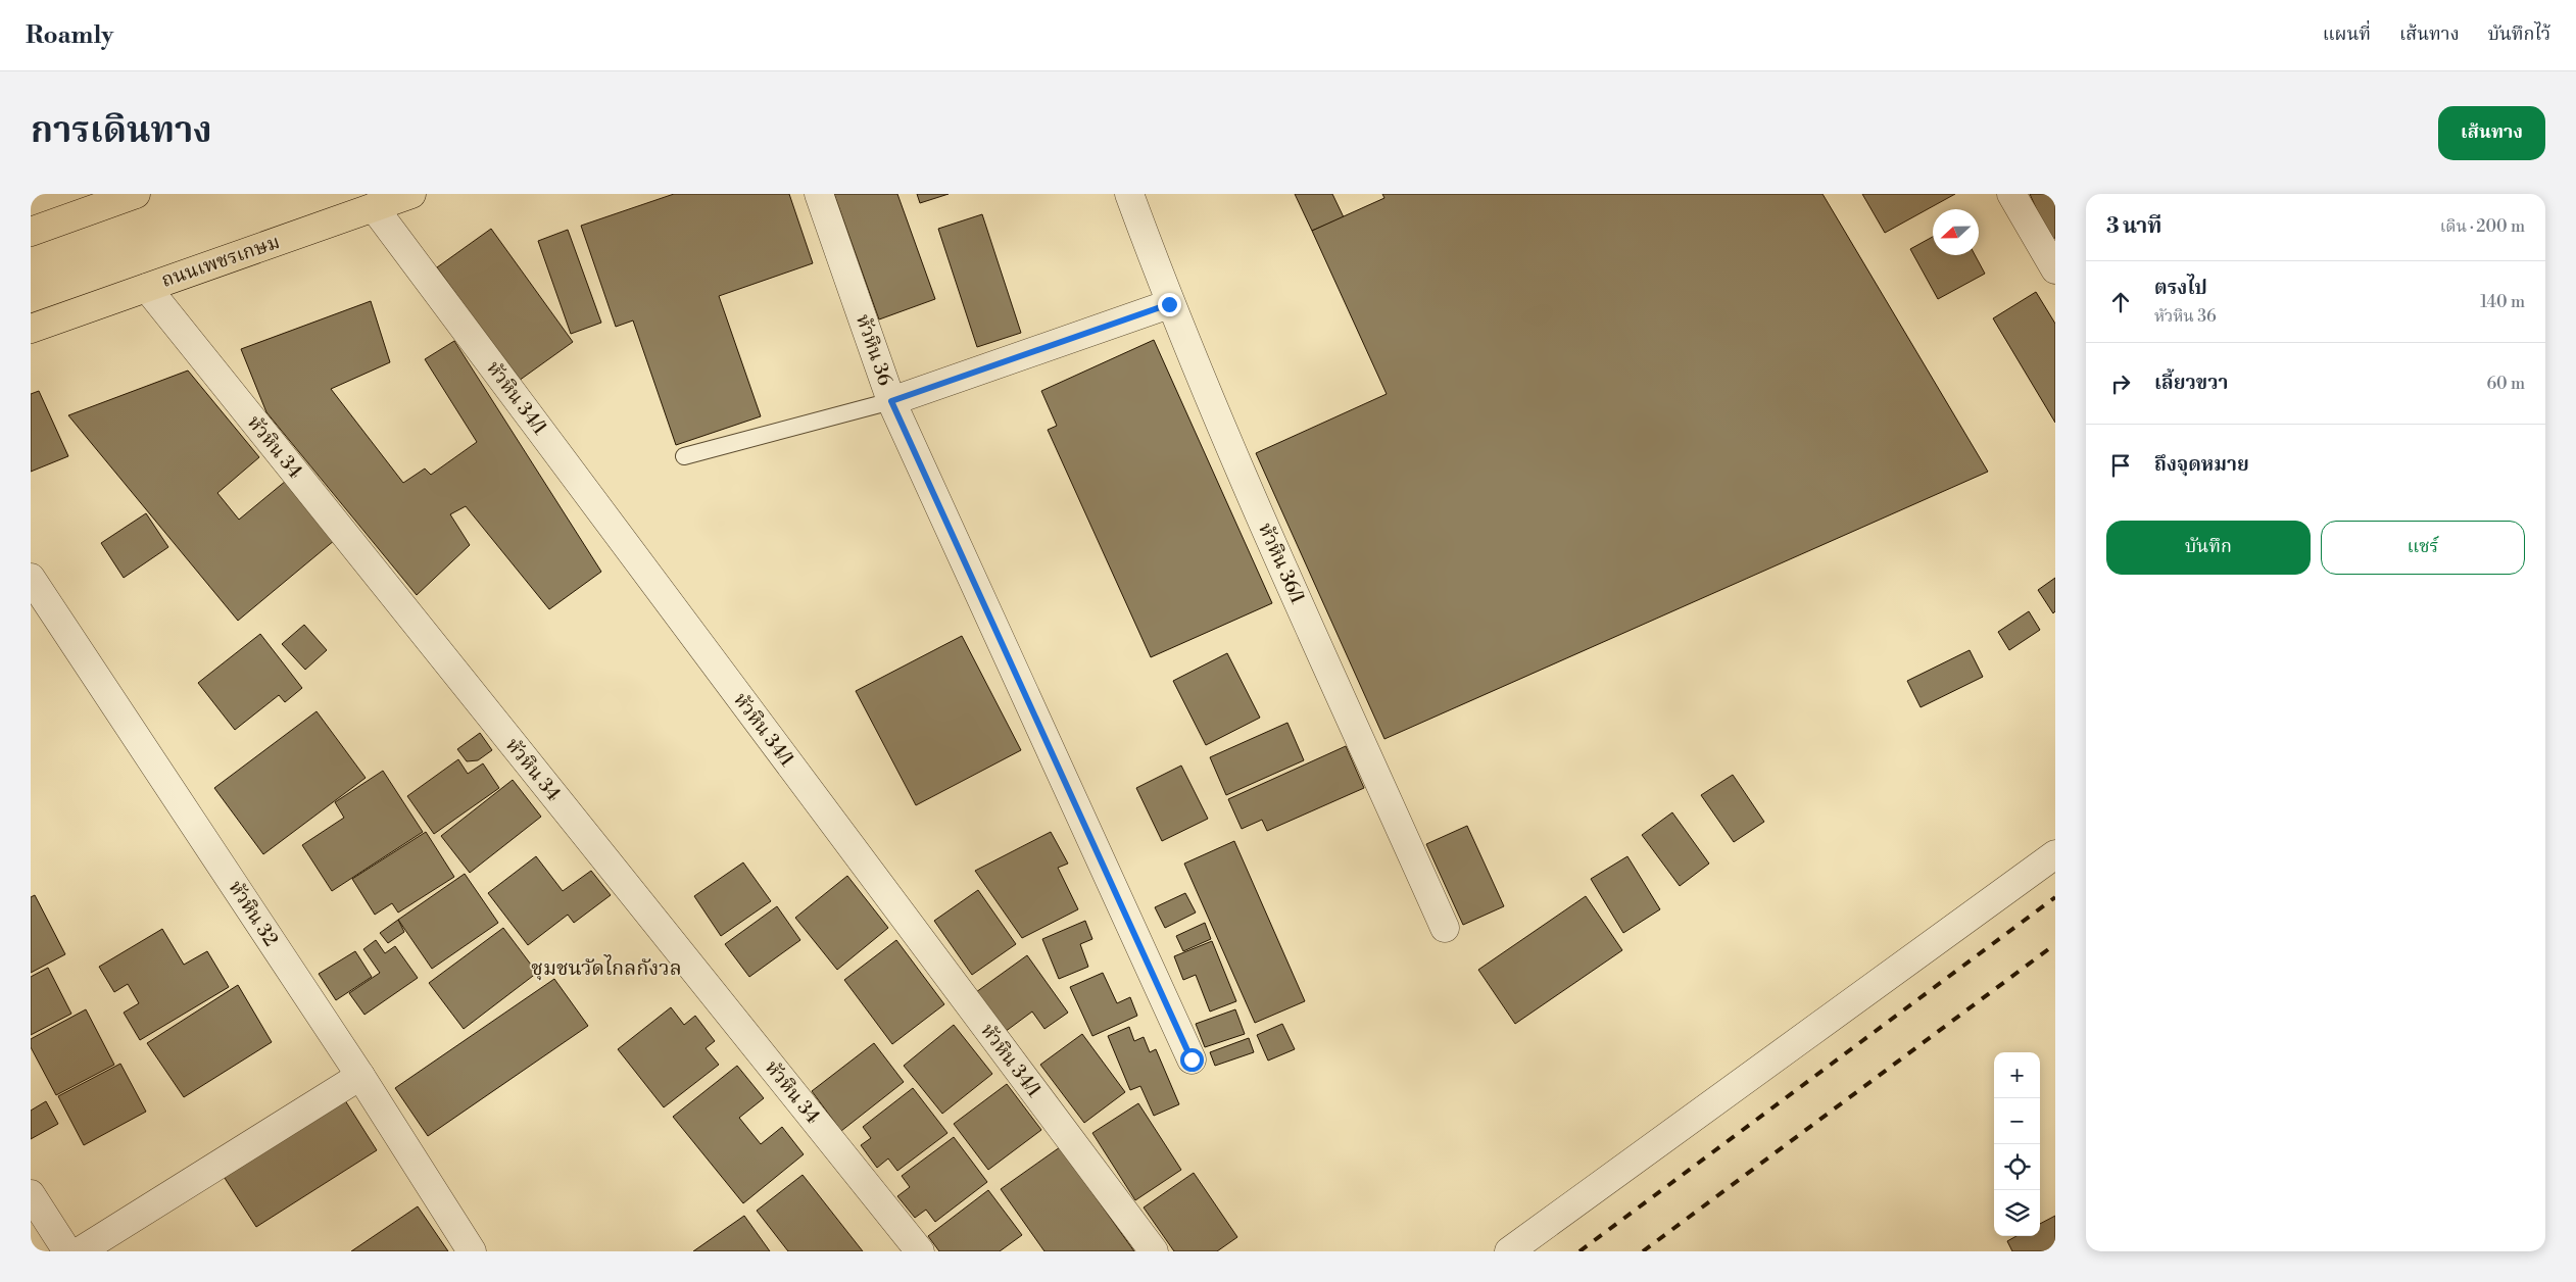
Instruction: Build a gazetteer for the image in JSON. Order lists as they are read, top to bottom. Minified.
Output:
{"streets":{"main road":["ถนนเพชรเกษม"],"street":["หัวหิน 36","หัวหิน 34/1","หัวหิน 34","หัวหิน 36/1","หัวหิน 32"]},"crossings":[["ถนนเพชรเกษม","หัวหิน 34/1"],["ถนนเพชรเกษม","หัวหิน 34"]],"districts":["ชุมชนวัดไกลกังวล"],"north":"left","page":{"header":"Roamly","nav":["แผนที่","เส้นทาง","บันทึกไว้"],"title":"การเดินทาง","buttons":["เส้นทาง",["บันทึก","แชร์"]],"heading":["3 นาที","เดิน · 200 m"],"list":[["ตรงไป","หัวหิน 36","140 m"],["เลี้ยวขวา","60 m"],"ถึงจุดหมาย"],"map_buttons":["+","−"]}}
